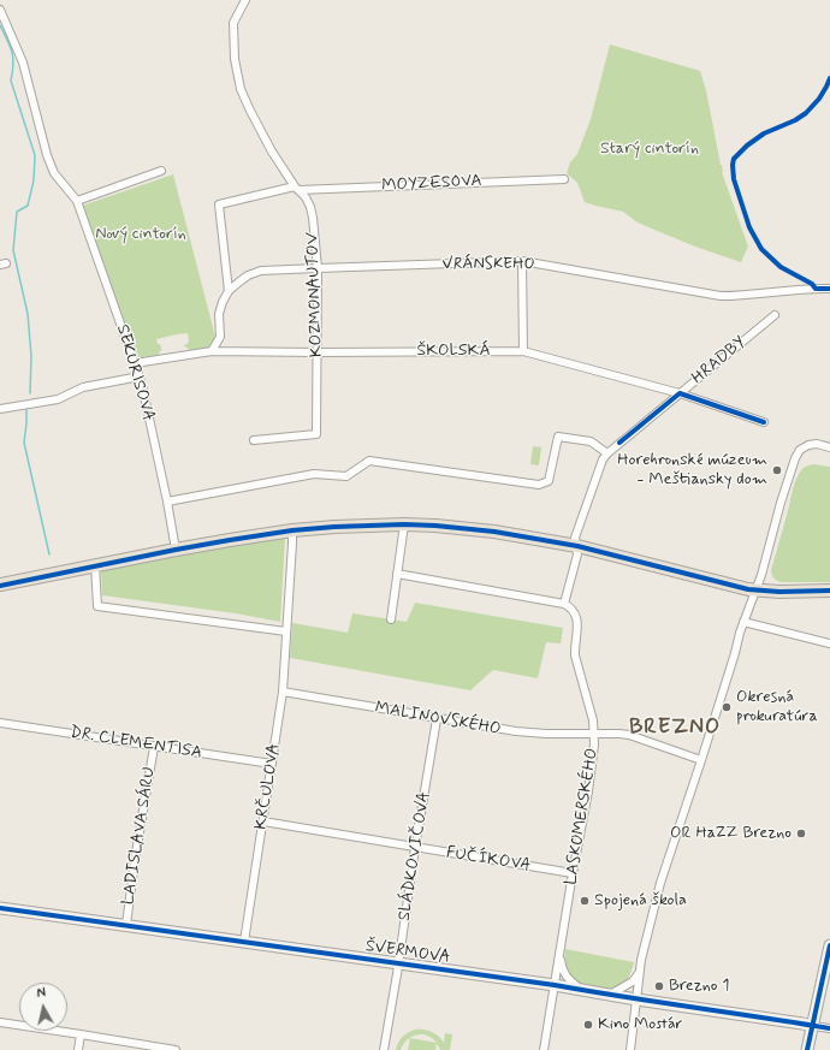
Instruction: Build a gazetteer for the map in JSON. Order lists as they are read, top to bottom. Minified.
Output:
{"streets":{"street":["MOYZESOVA","VRÁNSKEHO","KOZMONAUTOV","ŠKOLSKÁ","HRADBY","SEKURISOVA","MALINOVSKÉHO","DR. CLEMENTISA","KRČULOVA","LASKOMERSKÉHO","LADISLAVA SÁRU","SLÁDKOVIČOVA","FUČÍKOVA","ŠVERMOVA"]},"crossings":[["MOYZESOVA","VRÁNSKEHO"],["MOYZESOVA","KOZMONAUTOV"],["VRÁNSKEHO","KOZMONAUTOV"],["VRÁNSKEHO","ŠKOLSKÁ"],["KOZMONAUTOV","ŠKOLSKÁ"],["ŠKOLSKÁ","HRADBY"],["ŠKOLSKÁ","SEKURISOVA"],["MALINOVSKÉHO","KRČULOVA"],["MALINOVSKÉHO","LASKOMERSKÉHO"],["MALINOVSKÉHO","SLÁDKOVIČOVA"],["DR. CLEMENTISA","KRČULOVA"],["DR. CLEMENTISA","LADISLAVA SÁRU"],["KRČULOVA","FUČÍKOVA"],["KRČULOVA","ŠVERMOVA"],["LASKOMERSKÉHO","FUČÍKOVA"],["LASKOMERSKÉHO","ŠVERMOVA"],["LADISLAVA SÁRU","ŠVERMOVA"],["SLÁDKOVIČOVA","FUČÍKOVA"],["SLÁDKOVIČOVA","ŠVERMOVA"]],"districts":["BREZNO"],"parks":["Starý cintorín","Nový cintorín"],"places":["Horehronské múzeum - Meštiansky dom","Okresná prokuratúra","OR HaZZ Brezno","Spojená škola","Brezno 1","Kino Mostár"],"north":"top"}
